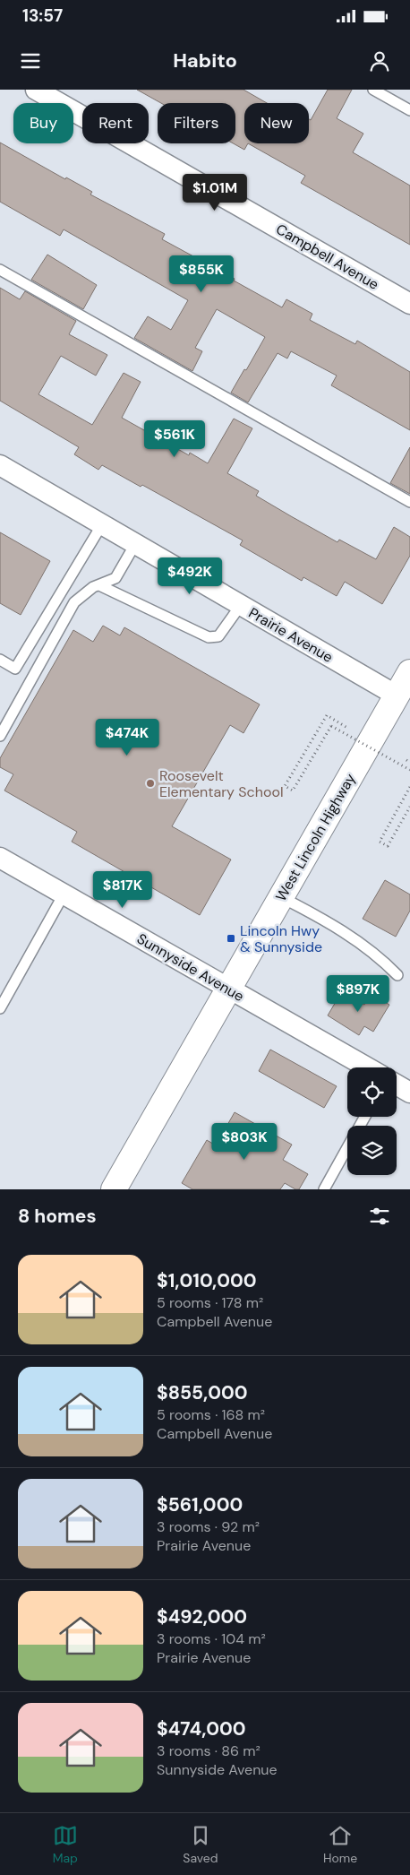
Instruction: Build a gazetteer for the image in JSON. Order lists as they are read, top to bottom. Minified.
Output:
{"streets":{"main road":["West Lincoln Highway"],"street":["Campbell Avenue","Prairie Avenue","Sunnyside Avenue"]},"crossings":[["Prairie Avenue","West Lincoln Highway"],["West Lincoln Highway","Sunnyside Avenue"]],"places":{"other":["Roosevelt Elementary School"],"transit":["Lincoln Hwy & Sunnyside"]},"page":{"status":"13:57","header":"Habito","chip":["Buy","Rent","Filters","New"],"price":["$1.01M","$855K","$561K","$492K","$474K","$817K","$897K","$803K"],"heading":"8 homes","list":[{"name":"$1,010,000","note":"5 rooms · 178 m² · Campbell Avenue"},{"name":"$855,000","note":"5 rooms · 168 m² · Campbell Avenue"},{"name":"$561,000","note":"3 rooms · 92 m² · Prairie Avenue"},{"name":"$492,000","note":"3 rooms · 104 m² · Prairie Avenue"},{"name":"$474,000","note":"3 rooms · 86 m² · Sunnyside Avenue"}],"tabs":["Map","Saved","Home"]}}
